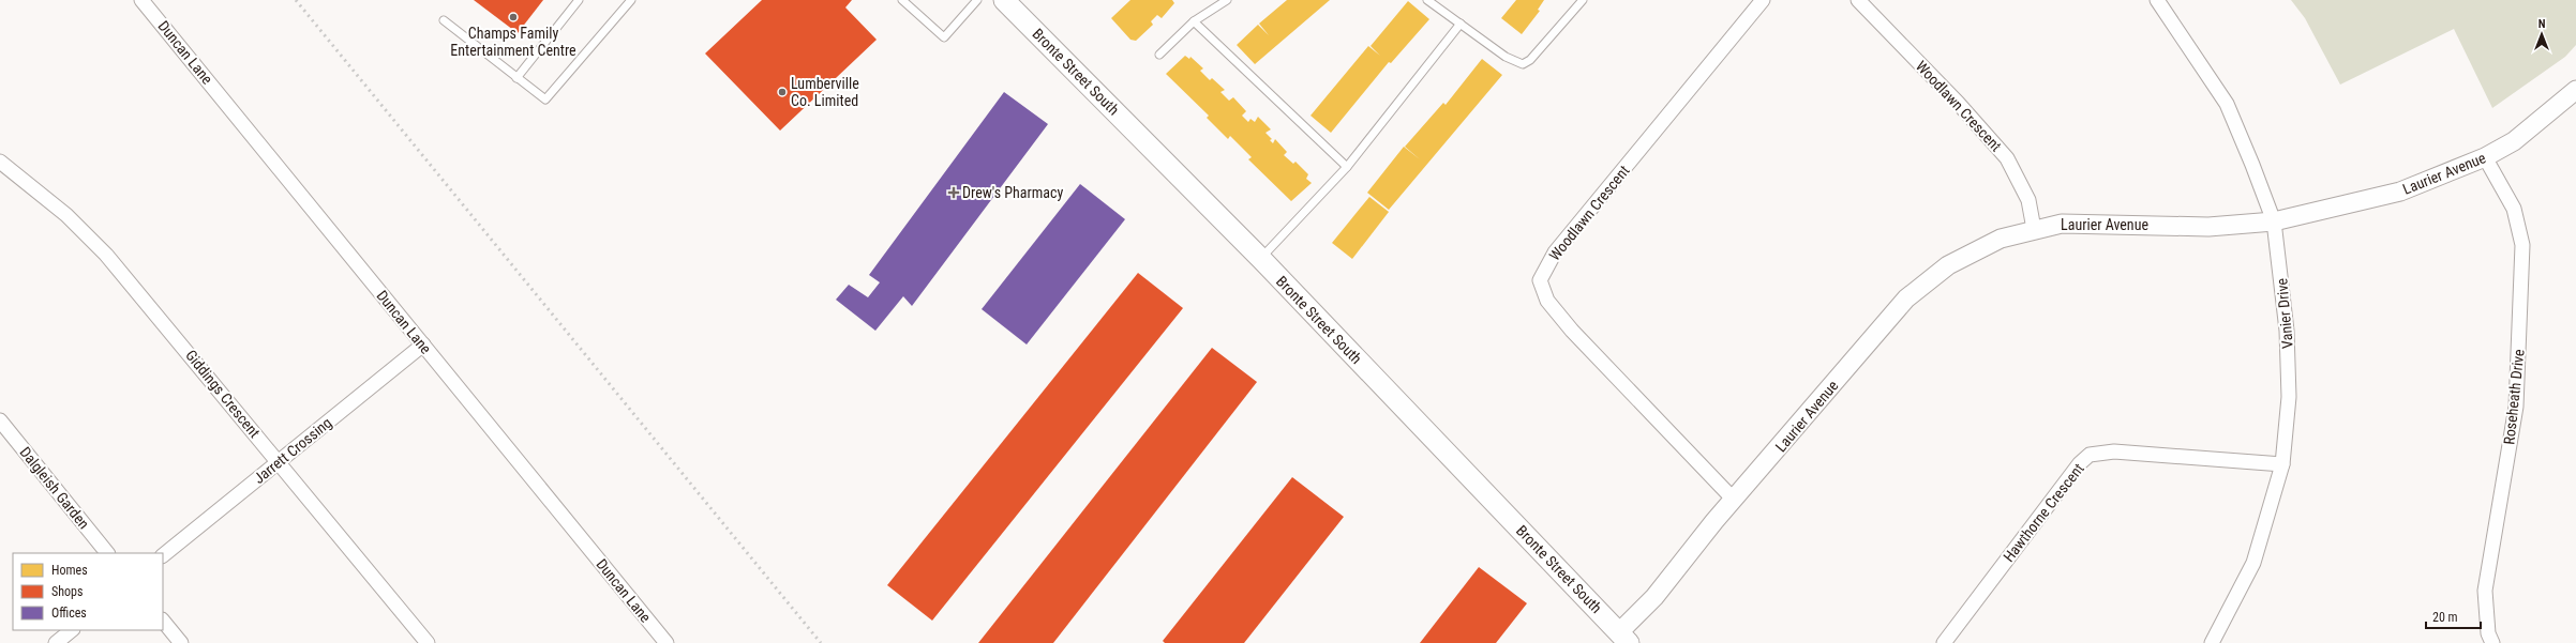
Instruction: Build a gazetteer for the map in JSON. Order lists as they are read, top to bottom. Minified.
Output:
{"streets":{"main road":["Bronte Street South"],"street":["Duncan Lane","Woodlawn Crescent","Laurier Avenue","Vanier Drive","Giddings Crescent","Roseheath Drive","Jarrett Crossing","Dalgleish Garden","Hawthorne Crescent"]},"crossings":[["Duncan Lane","Jarrett Crossing"],["Bronte Street South","Laurier Avenue"],["Woodlawn Crescent","Laurier Avenue"],["Laurier Avenue","Vanier Drive"],["Laurier Avenue","Roseheath Drive"],["Vanier Drive","Hawthorne Crescent"],["Giddings Crescent","Jarrett Crossing"]],"places":{"other":["Champs Family Entertainment Centre","Lumberville Co. Limited"],"health":["Drew's Pharmacy"]},"legend":["Homes","Shops","Offices"],"scale_bar":"20 m","north":"top"}
